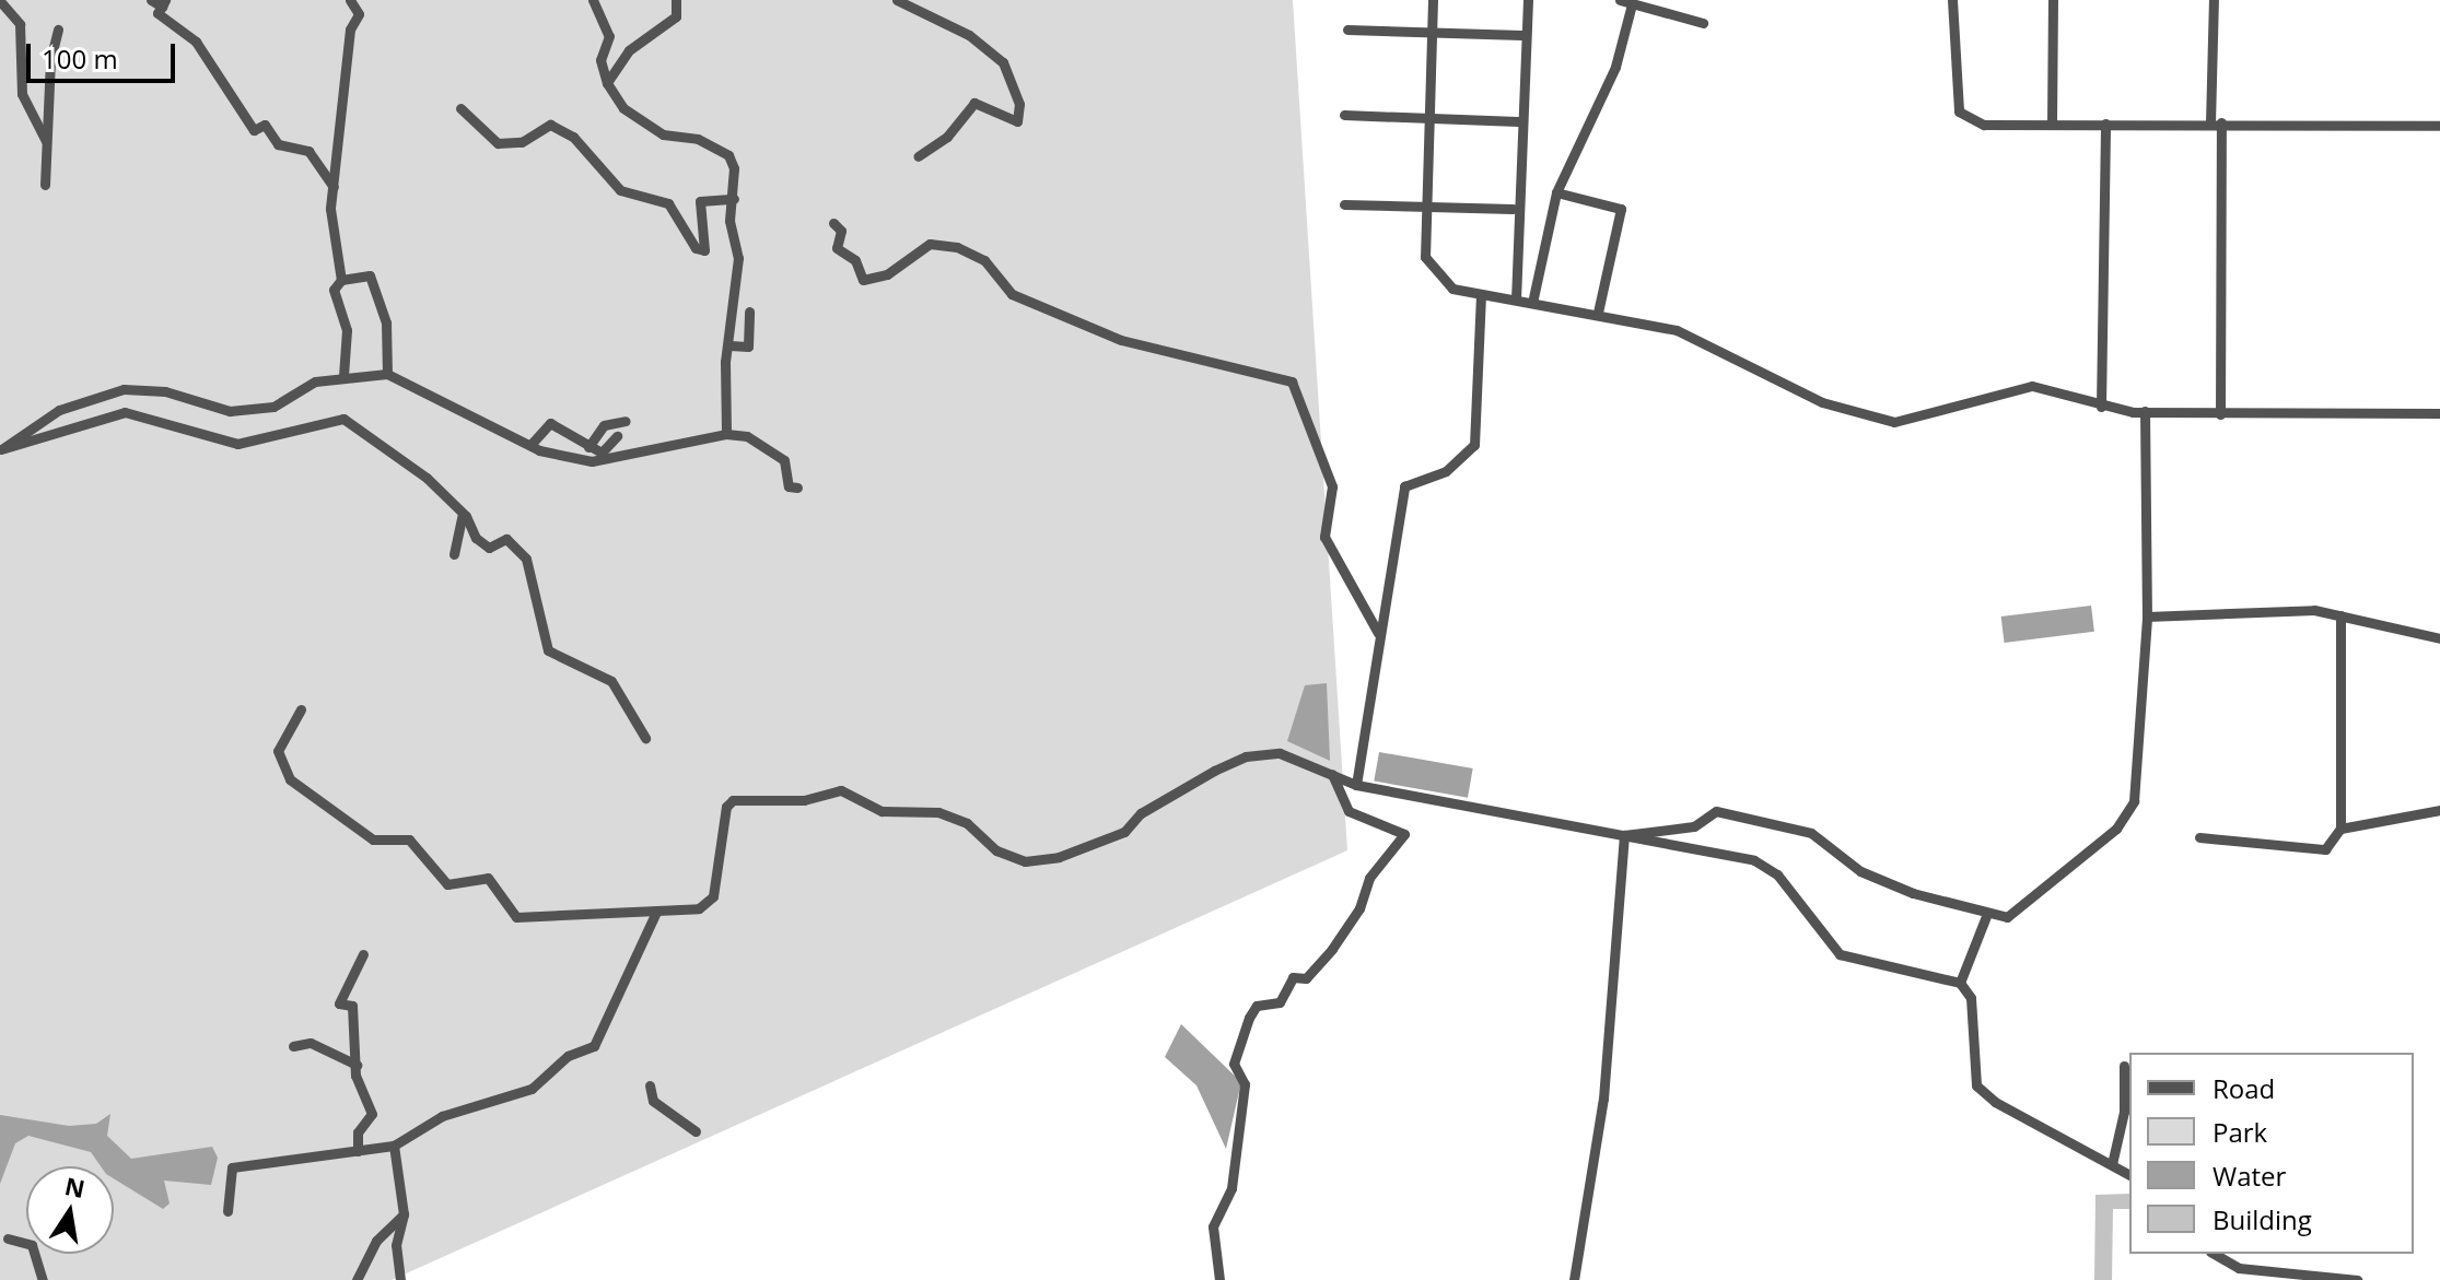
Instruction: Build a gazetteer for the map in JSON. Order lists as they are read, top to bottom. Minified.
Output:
{"legend":["Road","Park","Water","Building"],"scale_bar":"100 m","north":"top"}
